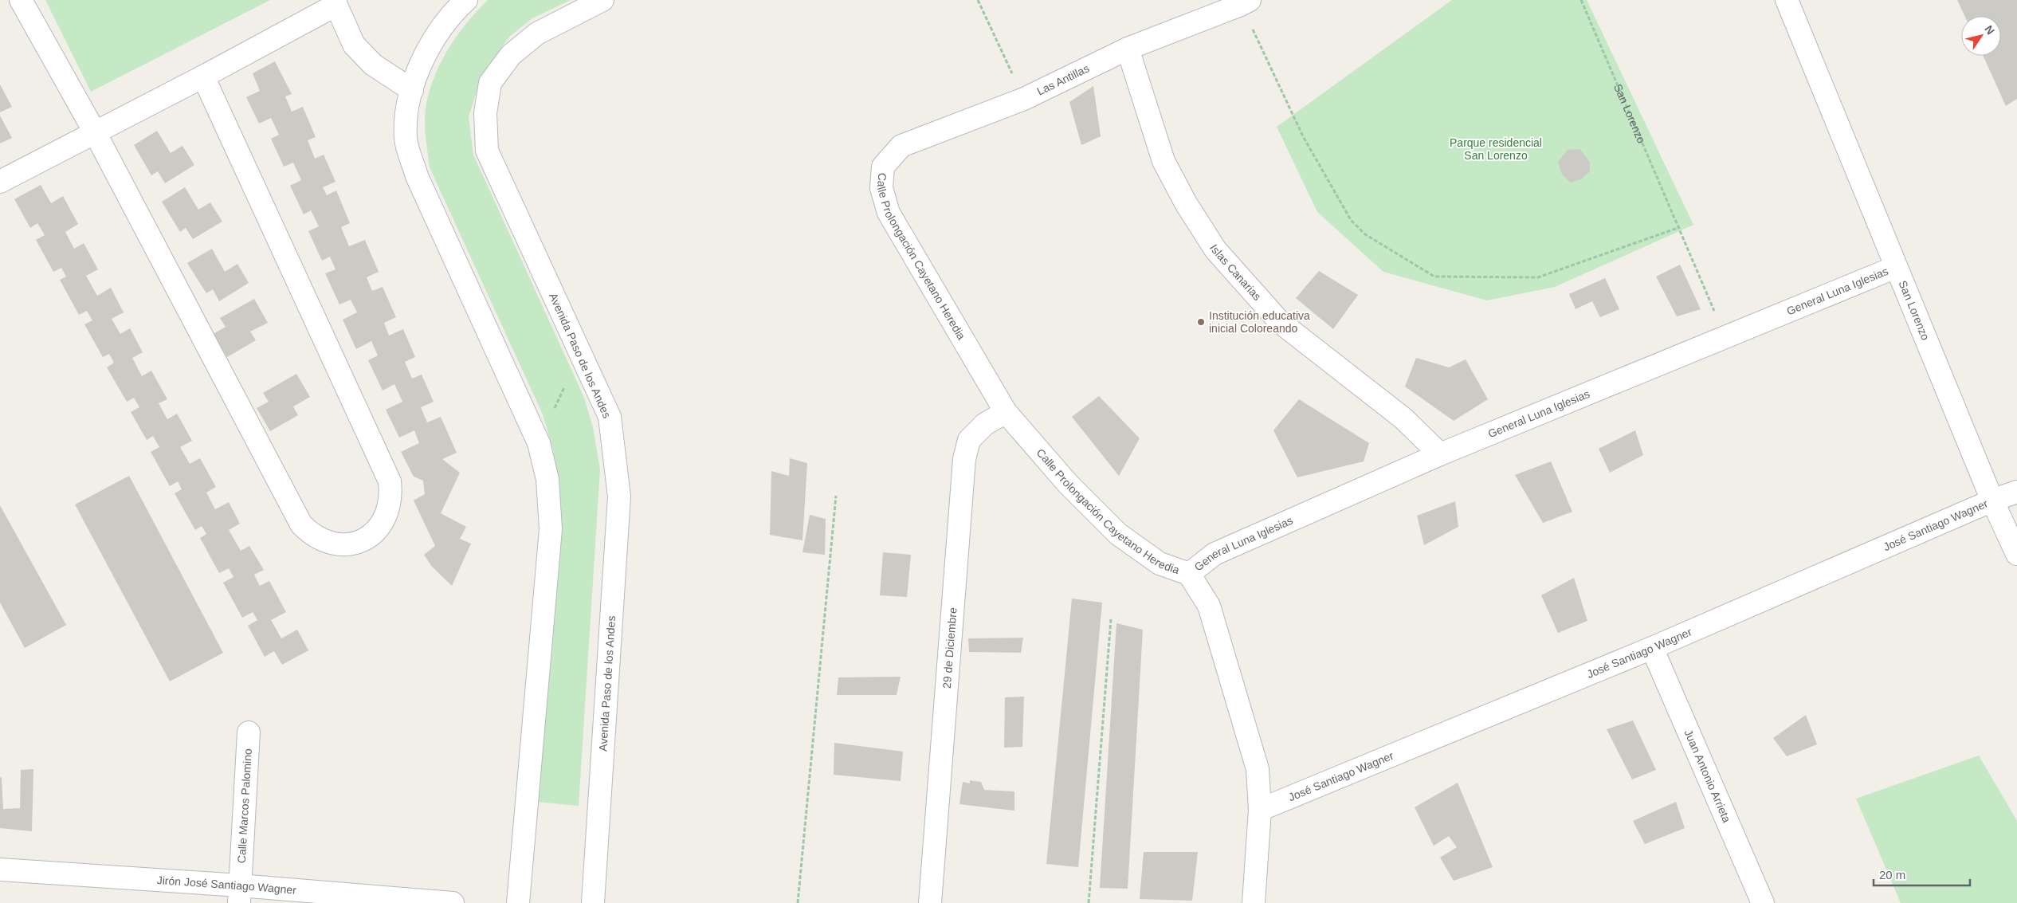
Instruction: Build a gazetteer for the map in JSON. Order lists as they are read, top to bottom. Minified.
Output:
{"streets":{"street":["Las Antillas","San Lorenzo","Calle Prolongación Cayetano Heredia","Islas Canarias","General Luna Iglesias","Avenida Paso de los Andes","José Santiago Wagner","29 de Diciembre","Juan Antonio Arrieta","Calle Marcos Palomino","Jirón José Santiago Wagner"]},"crossings":[["Las Antillas","Calle Prolongación Cayetano Heredia"],["Las Antillas","Islas Canarias"],["San Lorenzo","General Luna Iglesias"],["San Lorenzo","José Santiago Wagner"],["Calle Prolongación Cayetano Heredia","General Luna Iglesias"],["Calle Prolongación Cayetano Heredia","José Santiago Wagner"],["Calle Prolongación Cayetano Heredia","29 de Diciembre"],["Islas Canarias","General Luna Iglesias"],["José Santiago Wagner","Juan Antonio Arrieta"],["Calle Marcos Palomino","Jirón José Santiago Wagner"]],"parks":["Parque residencial San Lorenzo"],"places":["Institución educativa inicial Coloreando"],"scale_bar":"20 m","north":"top right"}
